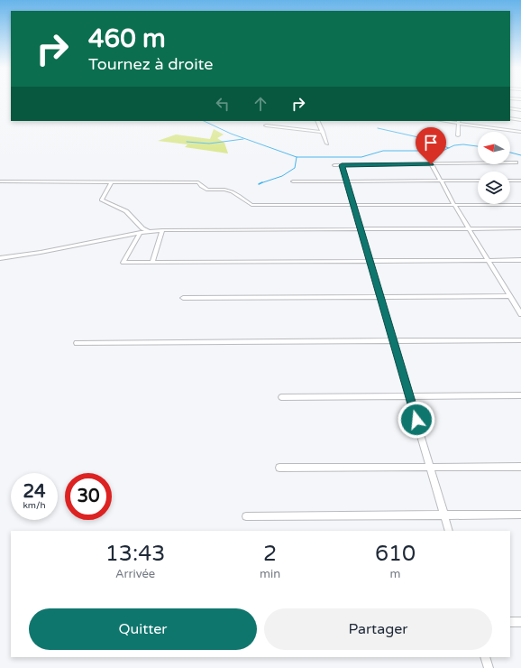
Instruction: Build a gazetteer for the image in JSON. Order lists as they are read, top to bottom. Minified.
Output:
{"north":"left","page":{"turn":["460 m","Tournez à droite"],"speed":"24 km/h","limit":"30","eta":["13:43","Arrivée","2","min","610","m"],"buttons":["Quitter","Partager"]}}
